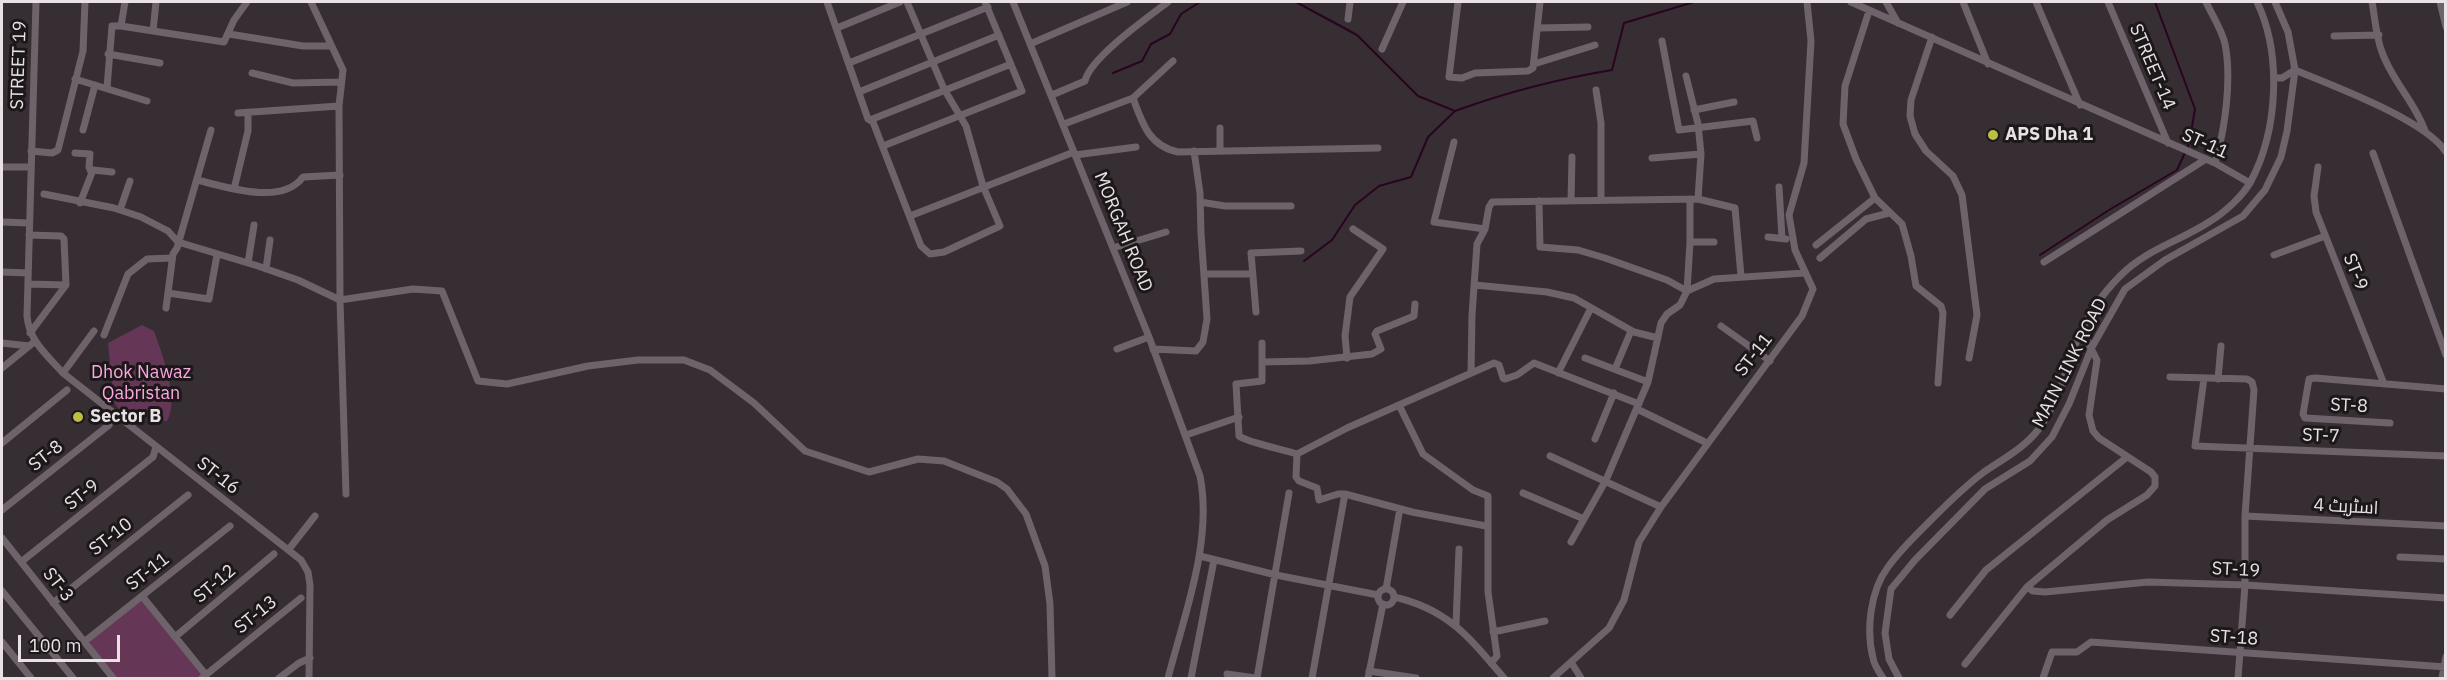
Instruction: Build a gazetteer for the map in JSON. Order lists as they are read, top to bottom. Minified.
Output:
{"streets":{"street":["STREET 19","STREET-14","ST-11","MORGAH ROAD","ST-9","MAIN LINK ROAD","ST-8","ST-7","ST-16","اسٹریٹ 4","ST-10","ST-19","ST-12","ST-3","ST-13","ST-18"]},"crossings":[["STREET 19","ST-16"],["STREET-14","ST-11"],["ST-11","MAIN LINK ROAD"],["ST-11","ST-3"],["ST-9","ST-8"],["ST-9","ST-16"],["ST-9","ST-3"],["ST-10","ST-3"]],"parks":["Dhok Nawaz Qabristan"],"places":["APS Dha 1","Sector B"],"scale_bar":"100 m"}
